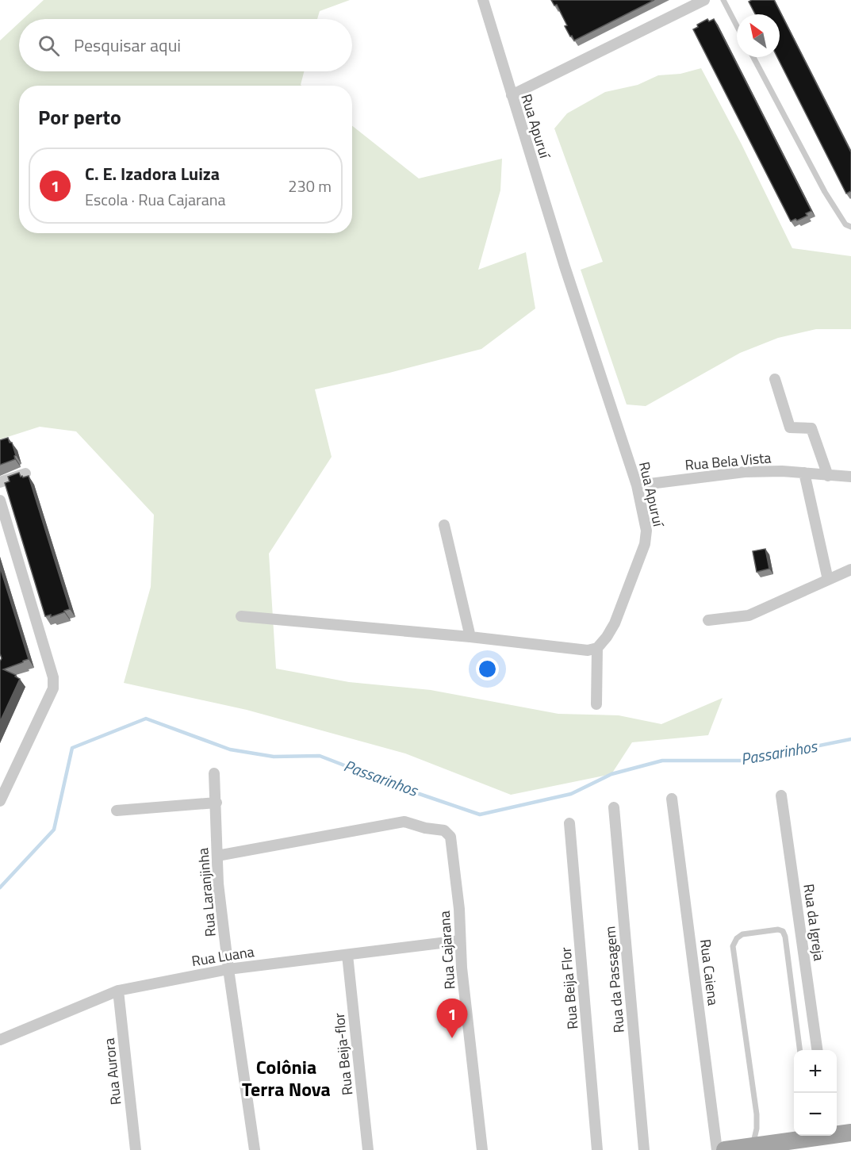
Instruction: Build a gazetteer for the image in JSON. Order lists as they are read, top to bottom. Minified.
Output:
{"streets":{"street":["Rua Apuruí","Rua Bela Vista","Rua Laranjinha","Rua da Igreja","Rua Cajarana","Rua Luana","Rua Caiena","Rua da Passagem","Rua Beija Flor","Rua Beija-flor","Rua Aurora"]},"crossings":[["Rua Apuruí","Rua Bela Vista"],["Rua Laranjinha","Rua Cajarana"],["Rua Laranjinha","Rua Luana"],["Rua Cajarana","Rua Luana"],["Rua Luana","Rua Beija-flor"],["Rua Luana","Rua Aurora"]],"districts":["Colônia Terra Nova"],"water":["Passarinhos"],"north":"top left","page":{"search":"Pesquisar aqui","heading":"Por perto","list":[{"mark":"1","name":"C. E. Izadora Luiza","note":"Escola · Rua Cajarana","value":"230 m"}],"pins":"1","map_buttons":["+","−"]}}
